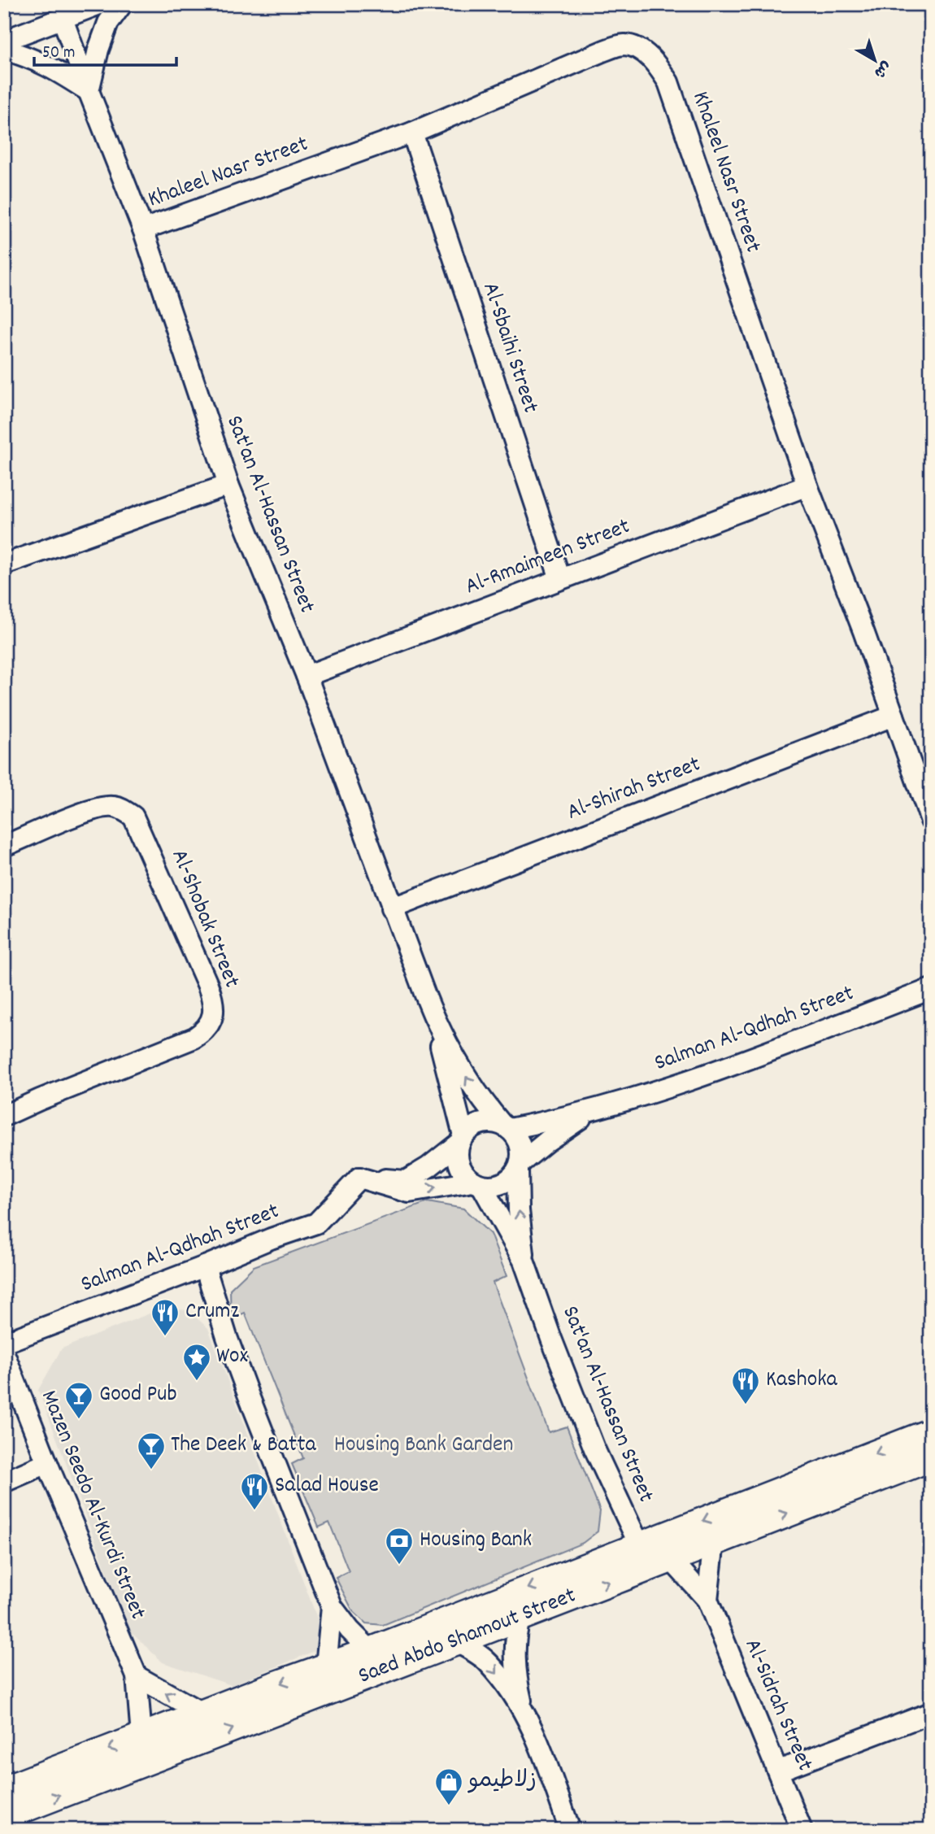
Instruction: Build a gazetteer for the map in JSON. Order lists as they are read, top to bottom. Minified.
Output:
{"streets":{"main road":["Saed Abdo Shamout Street"],"street":["Khaleel Nasr Street","Al-Sbaihi Street","Sat'an Al-Hassan Street","Al-Rmaimeen Street","Al-Shirah Street","Al-Shobak Street","Salman Al-Qdhah Street","Mazen Seedo Al-Kurdi Street","Al-Sidrah Street"]},"crossings":[["Khaleel Nasr Street","Al-Sbaihi Street"],["Khaleel Nasr Street","Sat'an Al-Hassan Street"],["Khaleel Nasr Street","Al-Rmaimeen Street"],["Khaleel Nasr Street","Al-Shirah Street"],["Al-Sbaihi Street","Al-Rmaimeen Street"],["Sat'an Al-Hassan Street","Al-Rmaimeen Street"],["Sat'an Al-Hassan Street","Al-Shirah Street"],["Sat'an Al-Hassan Street","Salman Al-Qdhah Street"],["Sat'an Al-Hassan Street","Saed Abdo Shamout Street"],["Sat'an Al-Hassan Street","Al-Sidrah Street"],["Mazen Seedo Al-Kurdi Street","Saed Abdo Shamout Street"],["Saed Abdo Shamout Street","Al-Sidrah Street"]],"parks":["Housing Bank Garden"],"places":{"restaurant":["Crumz","Kashoka","Salad House"],"place":["Wox"],"bar":["Good Pub","The Deek & Batta"],"bank":["Housing Bank"],"shop":["زلاطيمو"]},"scale_bar":"50 m","north":"bottom right"}
